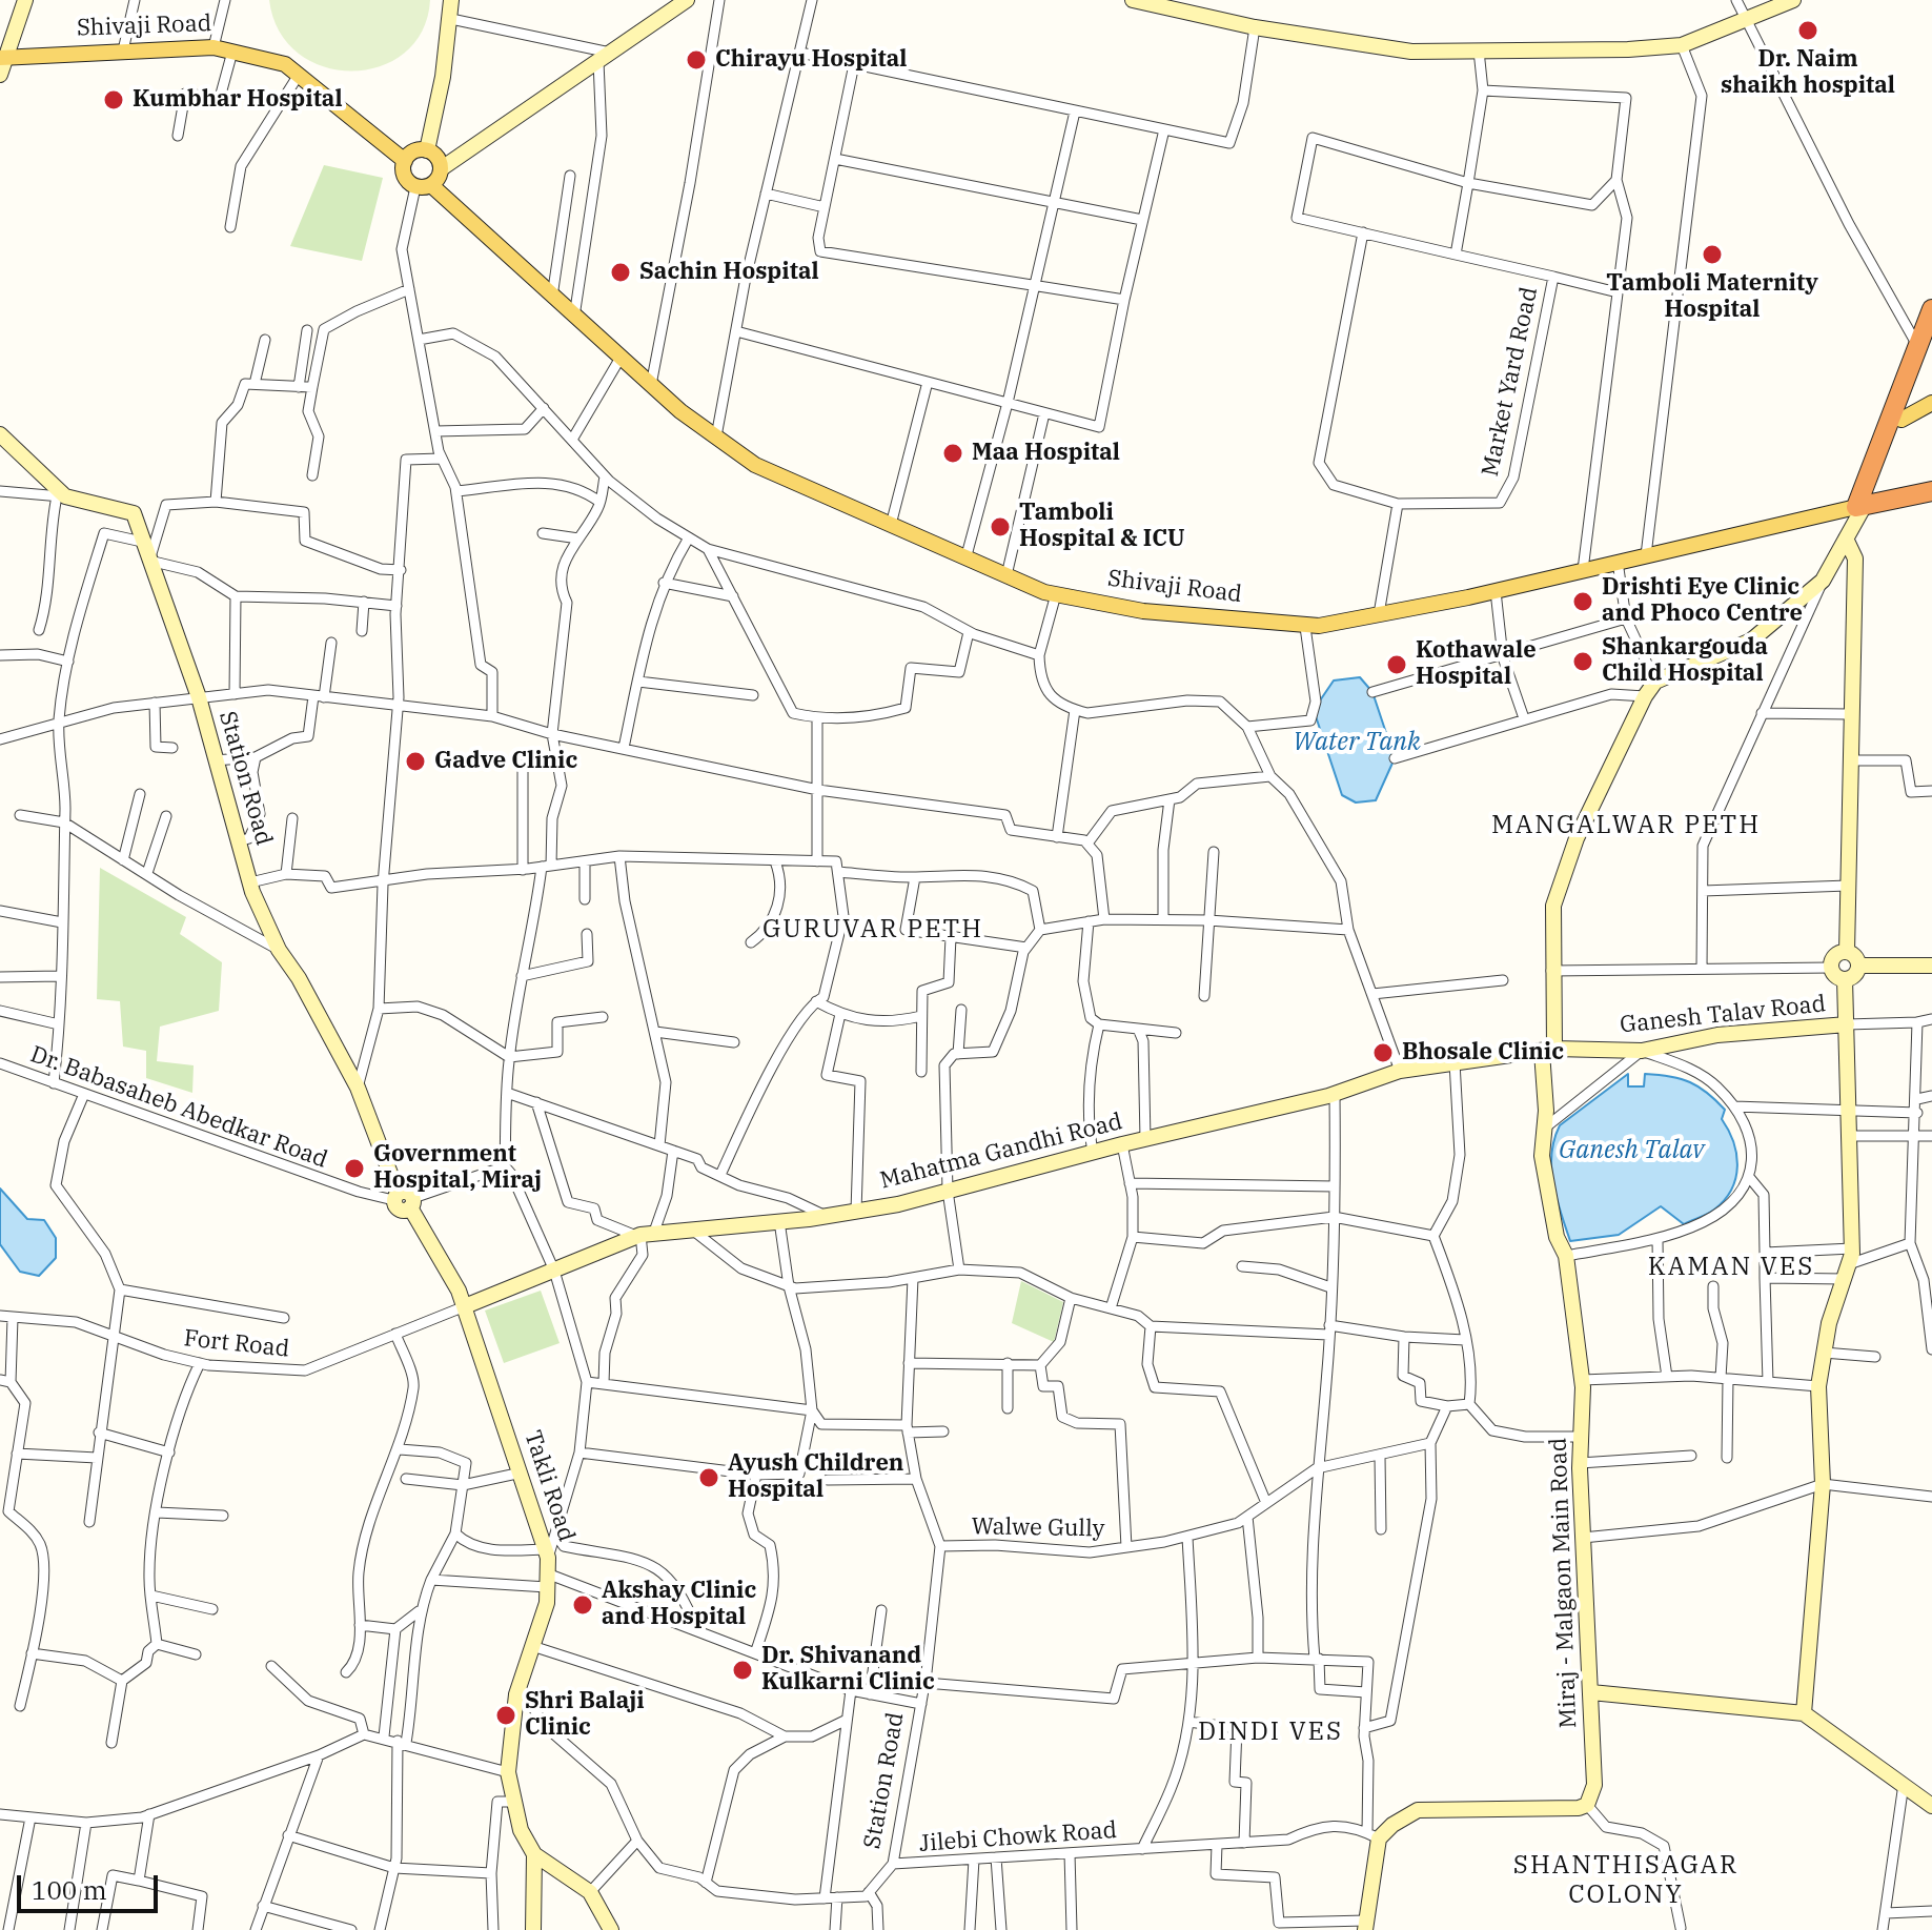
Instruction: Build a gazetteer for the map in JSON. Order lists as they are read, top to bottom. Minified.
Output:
{"streets":{"main road":["Shivaji Road","Station Road","Ganesh Talav Road","Mahatma Gandhi Road","Takli Road","Miraj - Malgaon Main Road"],"street":["Market Yard Road","Dr. Babasaheb Abedkar Road","Fort Road","Walwe Gully","Jilebi Chowk Road"]},"crossings":[["Station Road","Dr. Babasaheb Abedkar Road"],["Station Road","Takli Road"],["Station Road","Walwe Gully"],["Station Road","Jilebi Chowk Road"],["Ganesh Talav Road","Mahatma Gandhi Road"],["Ganesh Talav Road","Miraj - Malgaon Main Road"],["Dr. Babasaheb Abedkar Road","Takli Road"],["Mahatma Gandhi Road","Fort Road"],["Mahatma Gandhi Road","Takli Road"],["Mahatma Gandhi Road","Miraj - Malgaon Main Road"],["Fort Road","Takli Road"]],"districts":["MANGALWAR PETH","GURUVAR PETH","KAMAN VES","DINDI VES","SHANTHISAGAR COLONY"],"water":["Water Tank","Ganesh Talav"],"places":["Dr. Naim shaikh hospital","Chirayu Hospital","Kumbhar Hospital","Tamboli Maternity Hospital","Sachin Hospital","Maa Hospital","Tamboli Hospital & ICU","Drishti Eye Clinic and Phoco Centre","Shankargouda Child Hospital","Kothawale Hospital","Gadve Clinic","Bhosale Clinic","Government Hospital, Miraj","Ayush Children Hospital","Akshay Clinic and Hospital","Dr. Shivanand Kulkarni Clinic","Shri Balaji Clinic"],"scale_bar":"100 m"}
